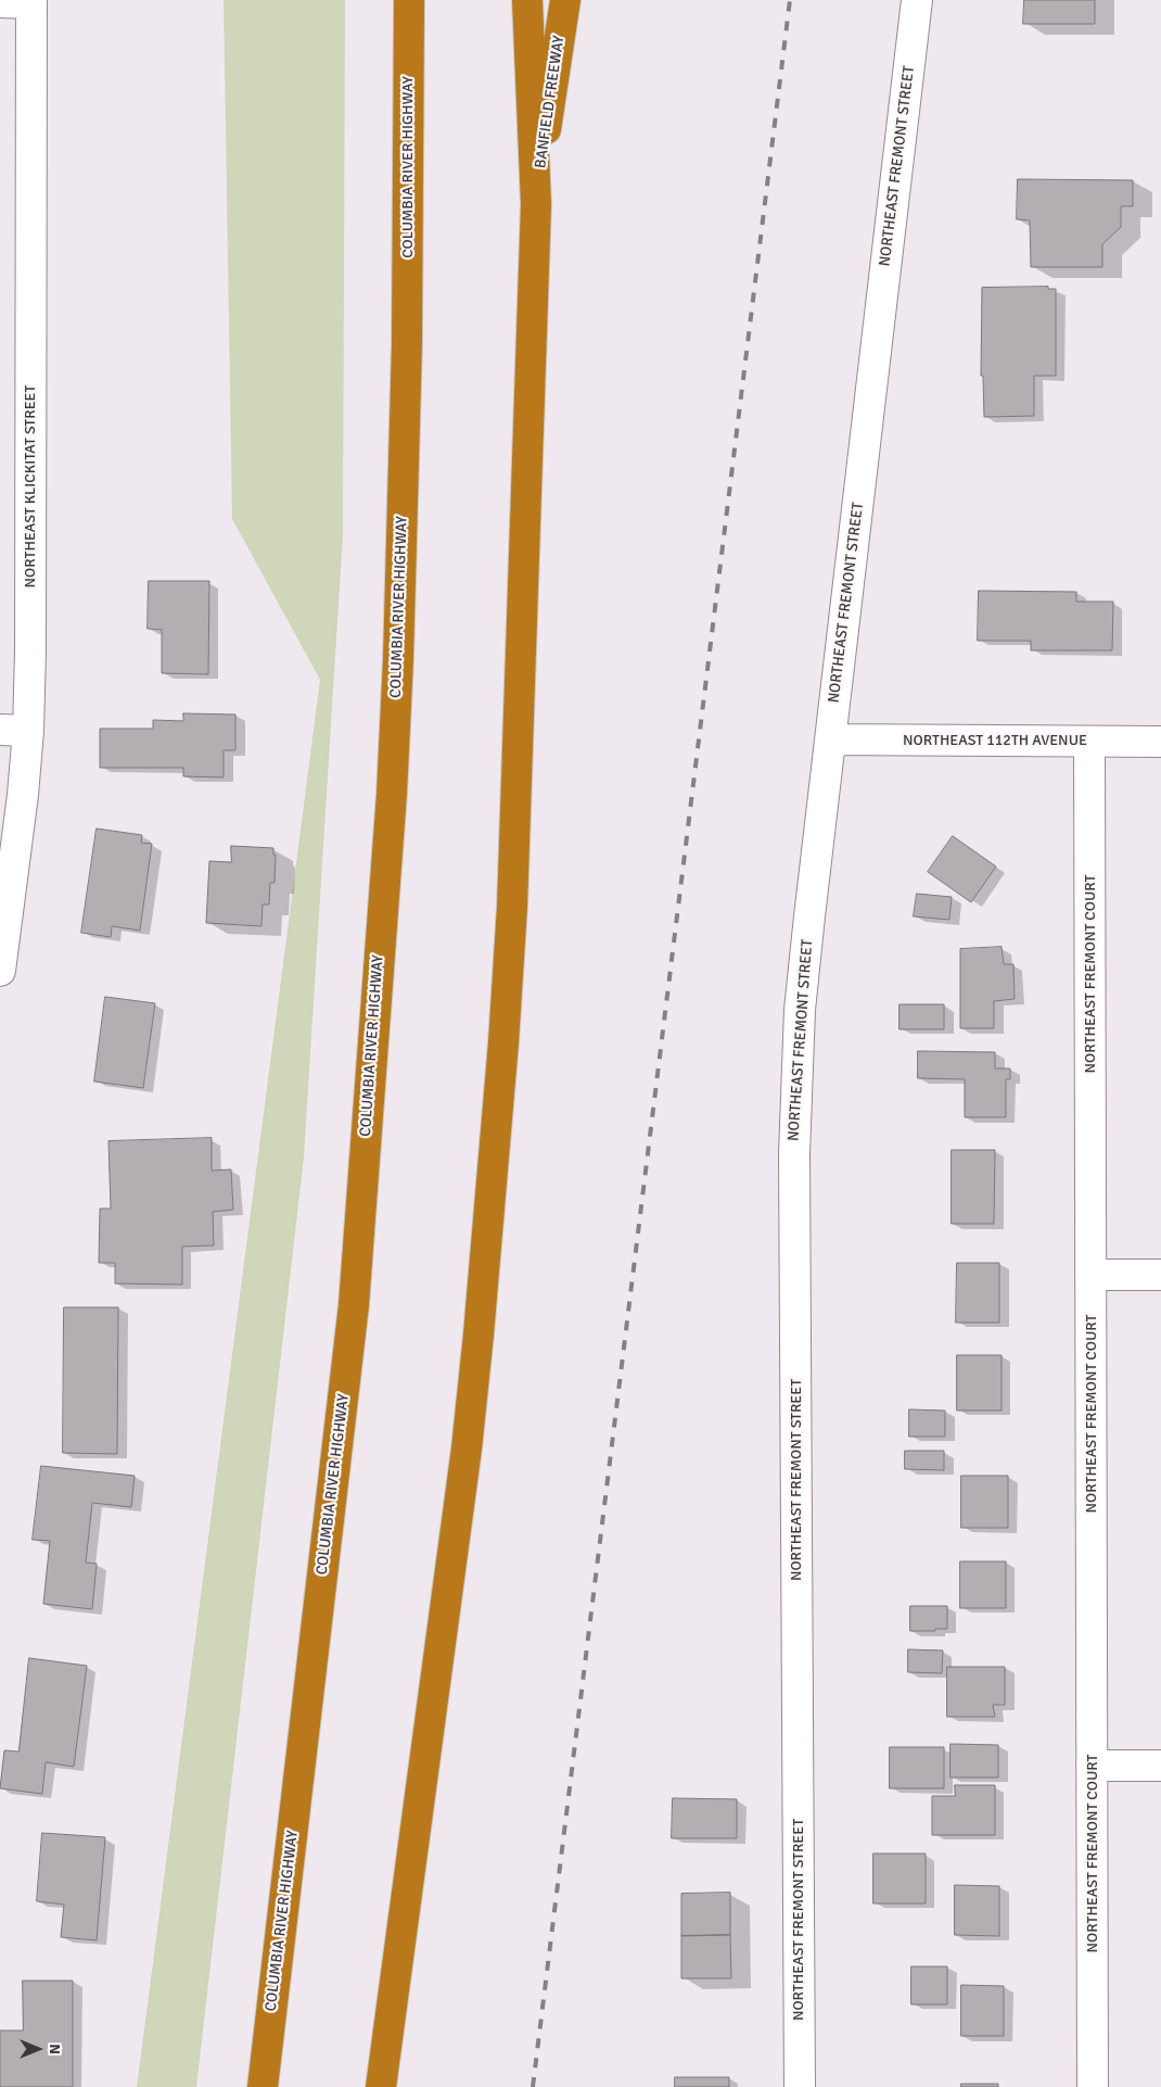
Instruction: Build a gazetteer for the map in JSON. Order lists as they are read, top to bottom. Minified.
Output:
{"streets":{"highway":["BANFIELD FREEWAY","COLUMBIA RIVER HIGHWAY"],"street":["NORTHEAST FREMONT STREET","NORTHEAST KLICKITAT STREET","NORTHEAST 112TH AVENUE","NORTHEAST FREMONT COURT"]},"crossings":[["NORTHEAST FREMONT STREET","NORTHEAST 112TH AVENUE"],["NORTHEAST 112TH AVENUE","NORTHEAST FREMONT COURT"]],"north":"right"}
